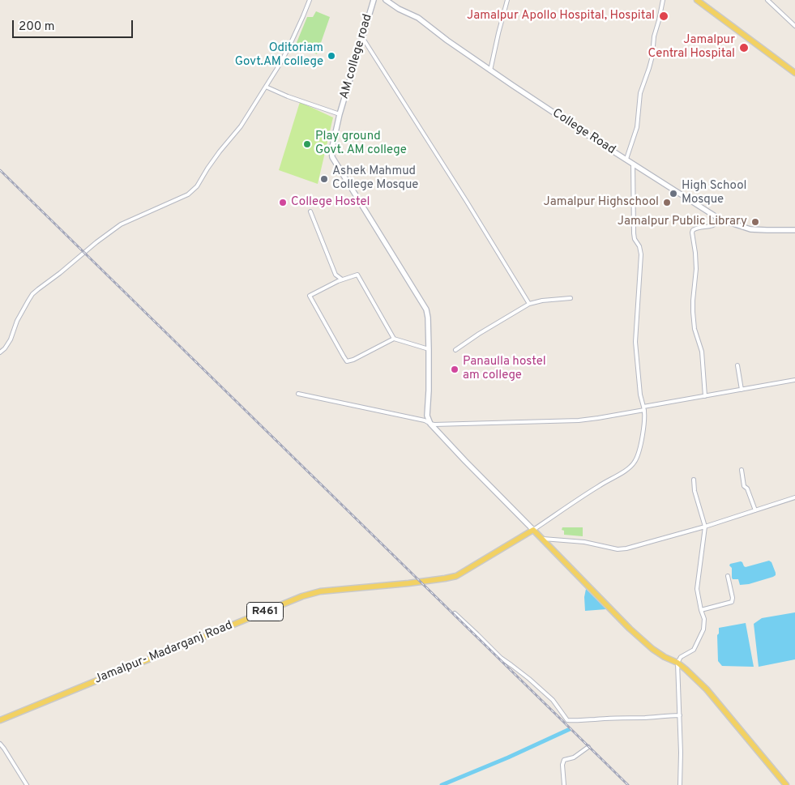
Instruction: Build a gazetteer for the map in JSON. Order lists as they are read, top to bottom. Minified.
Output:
{"streets":{"main road":["AM college road","College Road","R461","Jamalpur- Madarganj Road"]},"places":["Jamalpur Apollo Hospital, Hospital","Jamalpur Central Hospital","Oditoriam Govt.AM college","Play ground Govt. AM college","Ashek Mahmud College Mosque","High School Mosque","College Hostel","Jamalpur Highschool","Jamalpur Public Library","Panaulla hostel am college"],"scale_bar":"200 m"}
